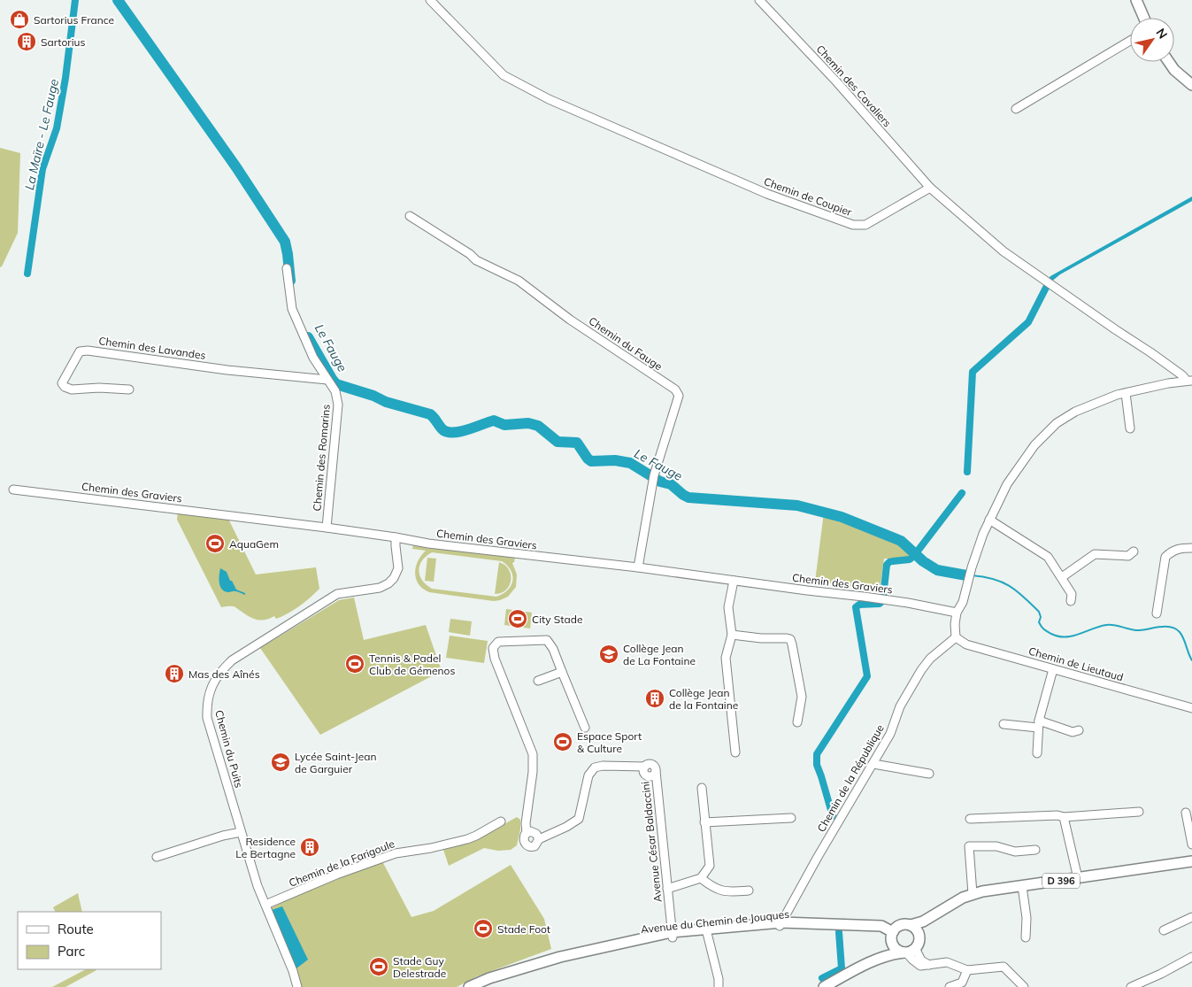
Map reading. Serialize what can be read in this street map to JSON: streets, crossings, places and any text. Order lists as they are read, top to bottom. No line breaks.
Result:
{"streets":{"main road":["D 396","Avenue du Chemin de Jouques"],"street":["Chemin des Cavaliers","Chemin de Coupier","Chemin du Fauge","Chemin des Lavandes","Chemin des Romarins","Chemin des Graviers","Chemin de Lieutaud","Chemin du Puits","Chemin de la République","Avenue César Baldaccini","Chemin de la Farigoule"]},"crossings":[["Chemin des Cavaliers","Chemin de Coupier"],["Chemin du Fauge","Chemin des Graviers"],["Chemin des Lavandes","Chemin des Romarins"],["Chemin des Romarins","Chemin des Graviers"],["Chemin des Graviers","Chemin du Puits"],["Chemin de Lieutaud","Chemin de la République"],["Chemin du Puits","Chemin de la Farigoule"],["Chemin de la République","Avenue du Chemin de Jouques"],["Avenue César Baldaccini","Avenue du Chemin de Jouques"],["D 396","Avenue du Chemin de Jouques"]],"water":["La Maïre - Le Fauge","Le Fauge"],"places":{"shop":["Sartorius France"],"building":["Sartorius","Mas des Aînés","Collège Jean de la Fontaine","Residence Le Bertagne"],"sports":["AquaGem","City Stade","Tennis & Padel Club de Gémenos","Espace Sport & Culture","Stade Foot","Stade Guy Delestrade"],"school or university":["Collège Jean de La Fontaine","Lycée Saint-Jean de Garguier"]},"legend":["Route","Parc"],"north":"top right"}
